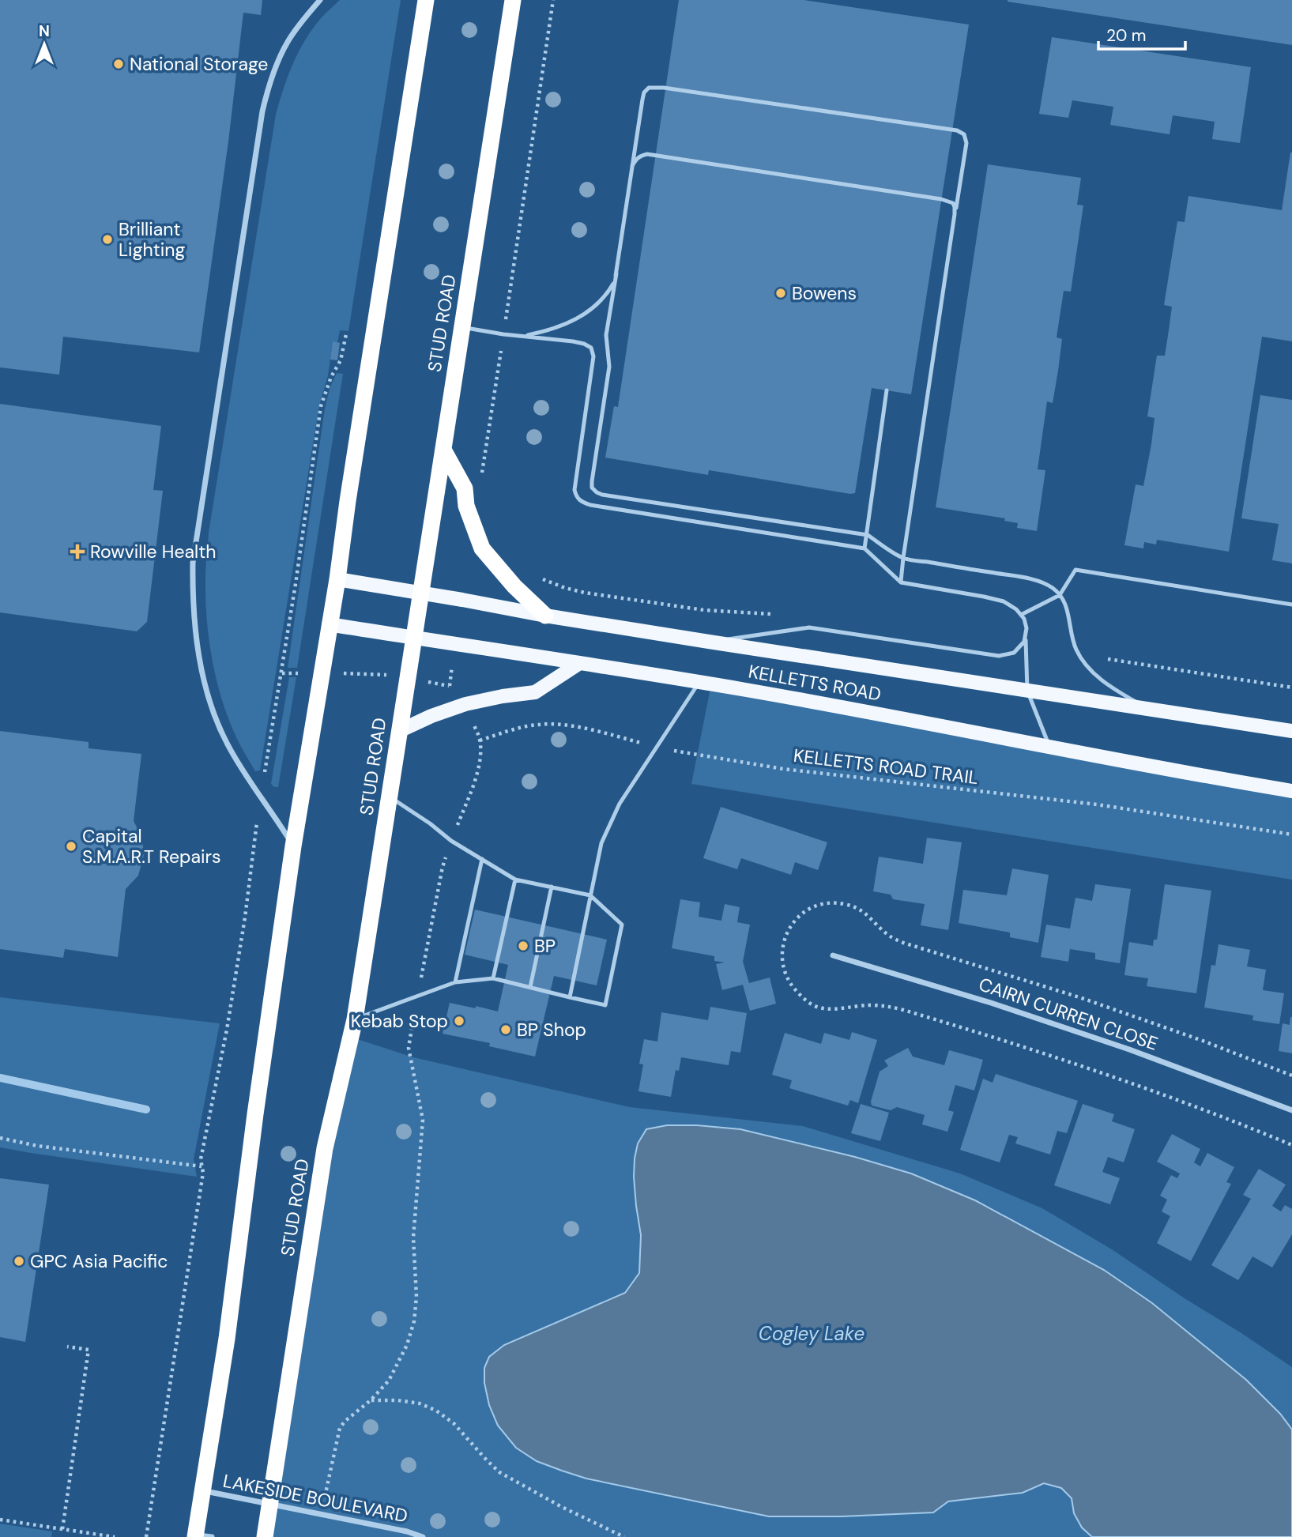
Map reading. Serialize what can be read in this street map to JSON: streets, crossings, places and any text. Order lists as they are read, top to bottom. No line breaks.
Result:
{"streets":{"highway":["STUD ROAD"],"main road":["KELLETTS ROAD"],"street":["CAIRN CURREN CLOSE","LAKESIDE BOULEVARD"],"path":["KELLETTS ROAD TRAIL"]},"crossings":[["STUD ROAD","KELLETTS ROAD"],["STUD ROAD","LAKESIDE BOULEVARD"]],"water":["Cogley Lake"],"places":{"other":["National Storage","Brilliant Lighting","Bowens","Capital S.M.A.R.T Repairs","BP","Kebab Stop","BP Shop","GPC Asia Pacific"],"health":["Rowville Health"]},"scale_bar":"20 m","north":"top"}
